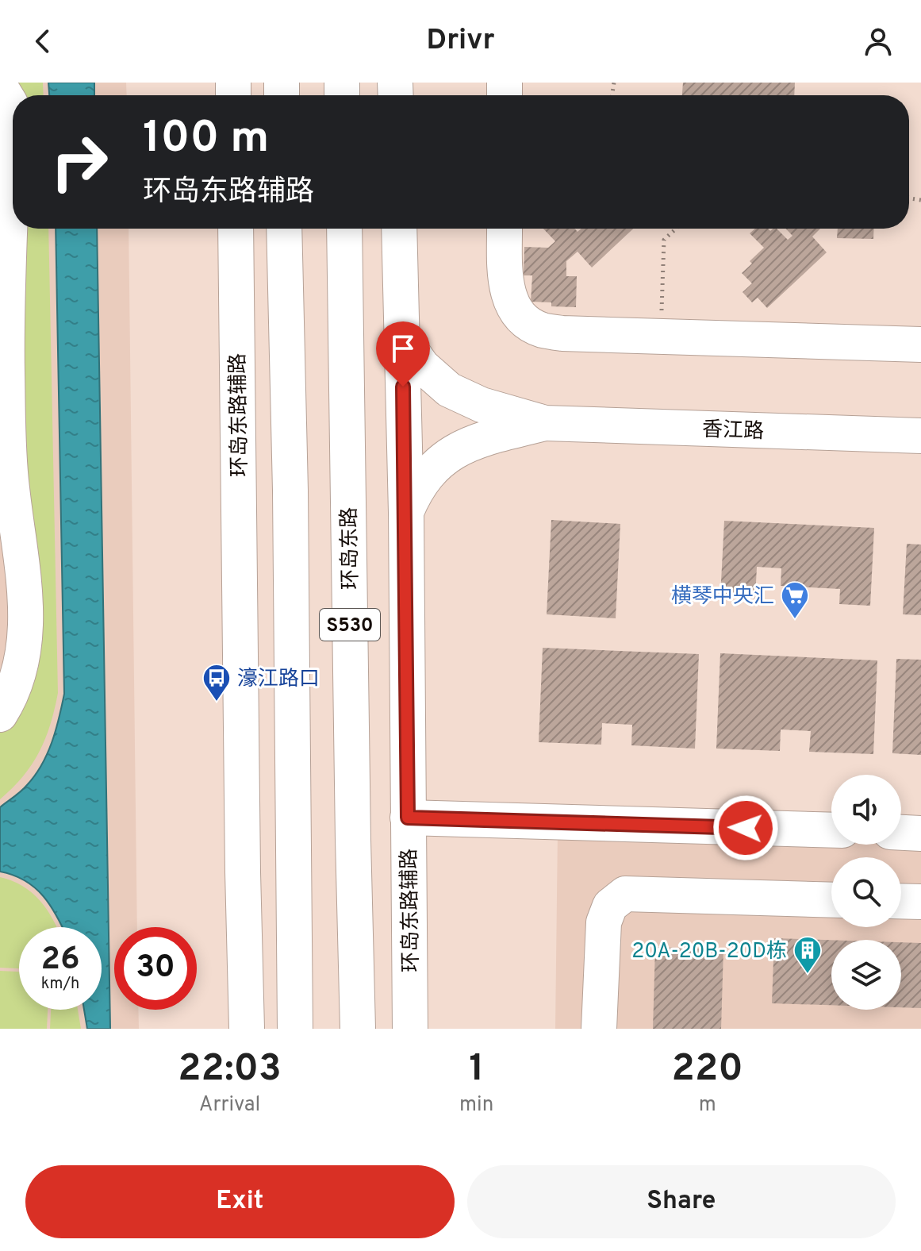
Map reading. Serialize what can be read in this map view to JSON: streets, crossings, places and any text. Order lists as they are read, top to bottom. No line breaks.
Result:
{"streets":{"main road":["环岛东路辅路","香江路","环岛东路","S530"]},"places":{"supermarket":["横琴中央汇"],"bus stop":["濠江路口"],"building":["20A-20B-20D栋"]},"page":{"header":"Drivr","turn":["100 m","环岛东路辅路"],"speed":"26 km/h","limit":"30","eta":["22:03","Arrival","1","min","220","m"],"buttons":["Exit","Share"]}}
